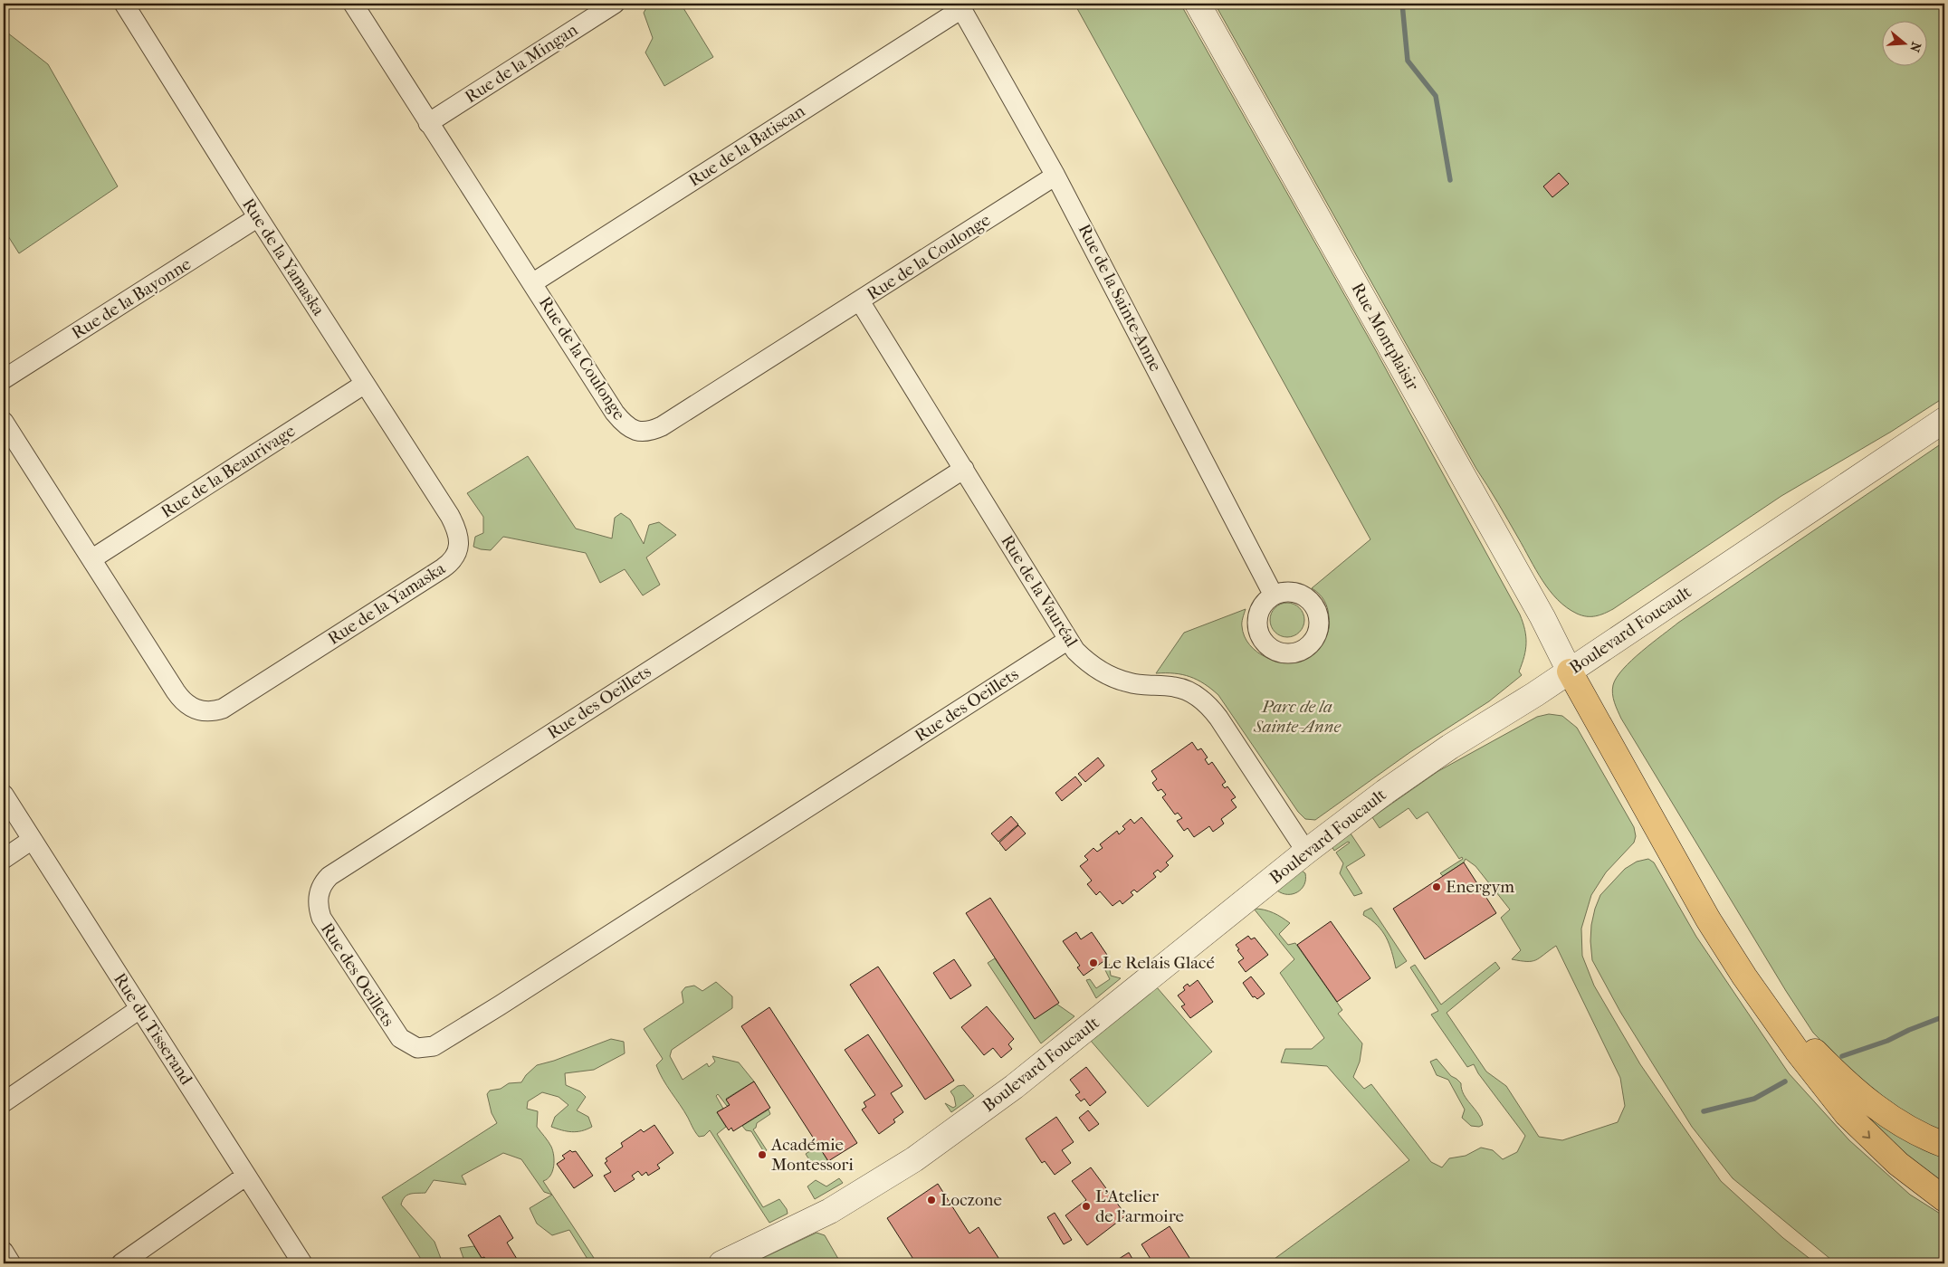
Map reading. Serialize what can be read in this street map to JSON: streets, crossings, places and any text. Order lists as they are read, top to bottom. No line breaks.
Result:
{"streets":{"street":["Rue de la Mingan","Rue de la Batiscan","Rue de la Yamaska","Rue de la Coulonge","Rue de la Sainte-Anne","Rue de la Bayonne","Rue Montplaisir","Rue de la Beaurivage","Rue de la Vauréal","Boulevard Foucault","Rue des Oeillets","Rue du Tisserand"]},"crossings":[["Rue de la Mingan","Rue de la Coulonge"],["Rue de la Batiscan","Rue de la Coulonge"],["Rue de la Batiscan","Rue de la Sainte-Anne"],["Rue de la Yamaska","Rue de la Bayonne"],["Rue de la Yamaska","Rue de la Beaurivage"],["Rue de la Coulonge","Rue de la Sainte-Anne"],["Rue de la Coulonge","Rue de la Vauréal"],["Rue Montplaisir","Boulevard Foucault"],["Rue de la Vauréal","Boulevard Foucault"],["Rue de la Vauréal","Rue des Oeillets"]],"parks":["Parc de la Sainte-Anne"],"places":["Energym","Le Relais Glacé","Académie Montessori","Loczone","L'Atelier de l'armoire"],"north":"right"}
